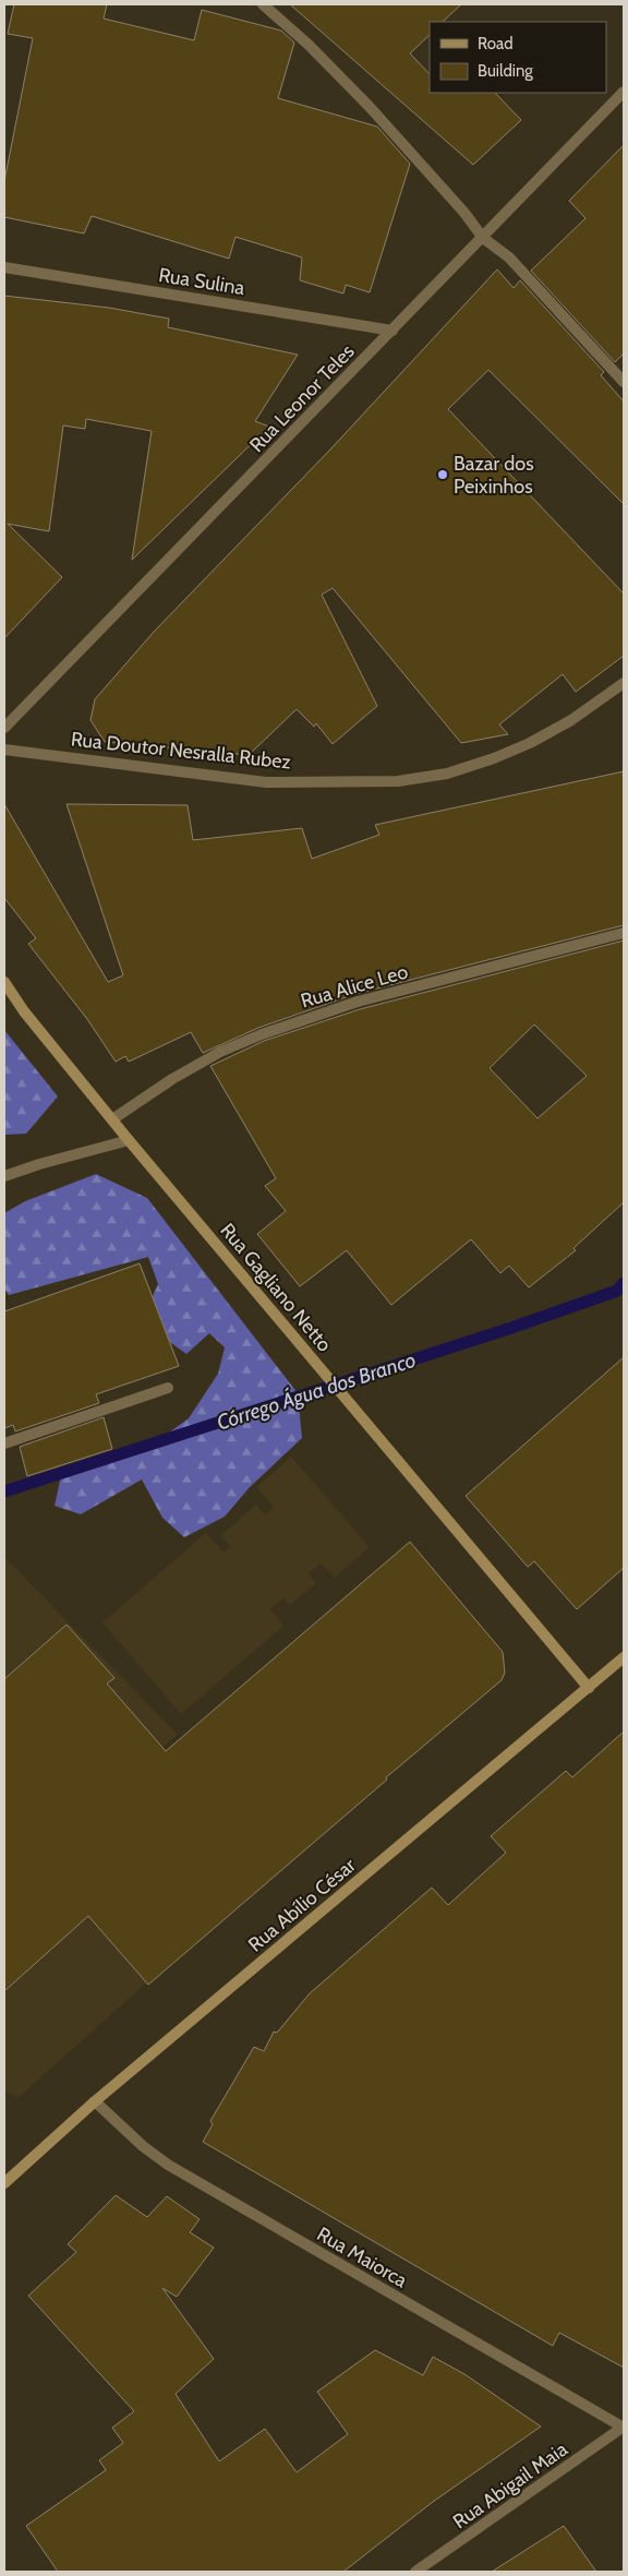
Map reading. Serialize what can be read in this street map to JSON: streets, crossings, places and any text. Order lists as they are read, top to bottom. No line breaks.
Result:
{"streets":{"street":["Rua Sulina","Rua Leonor Teles","Rua Doutor Nesralla Rubez","Rua Alice Leo","Rua Gagliano Netto","Rua Abílio César","Rua Maiorca","Rua Abigail Maia"]},"crossings":[["Rua Sulina","Rua Leonor Teles"],["Rua Alice Leo","Rua Gagliano Netto"],["Rua Gagliano Netto","Rua Abílio César"],["Rua Abílio César","Rua Maiorca"],["Rua Maiorca","Rua Abigail Maia"]],"water":["Córrego Água dos Branco"],"places":["Bazar dos Peixinhos"],"legend":["Road","Building"]}
